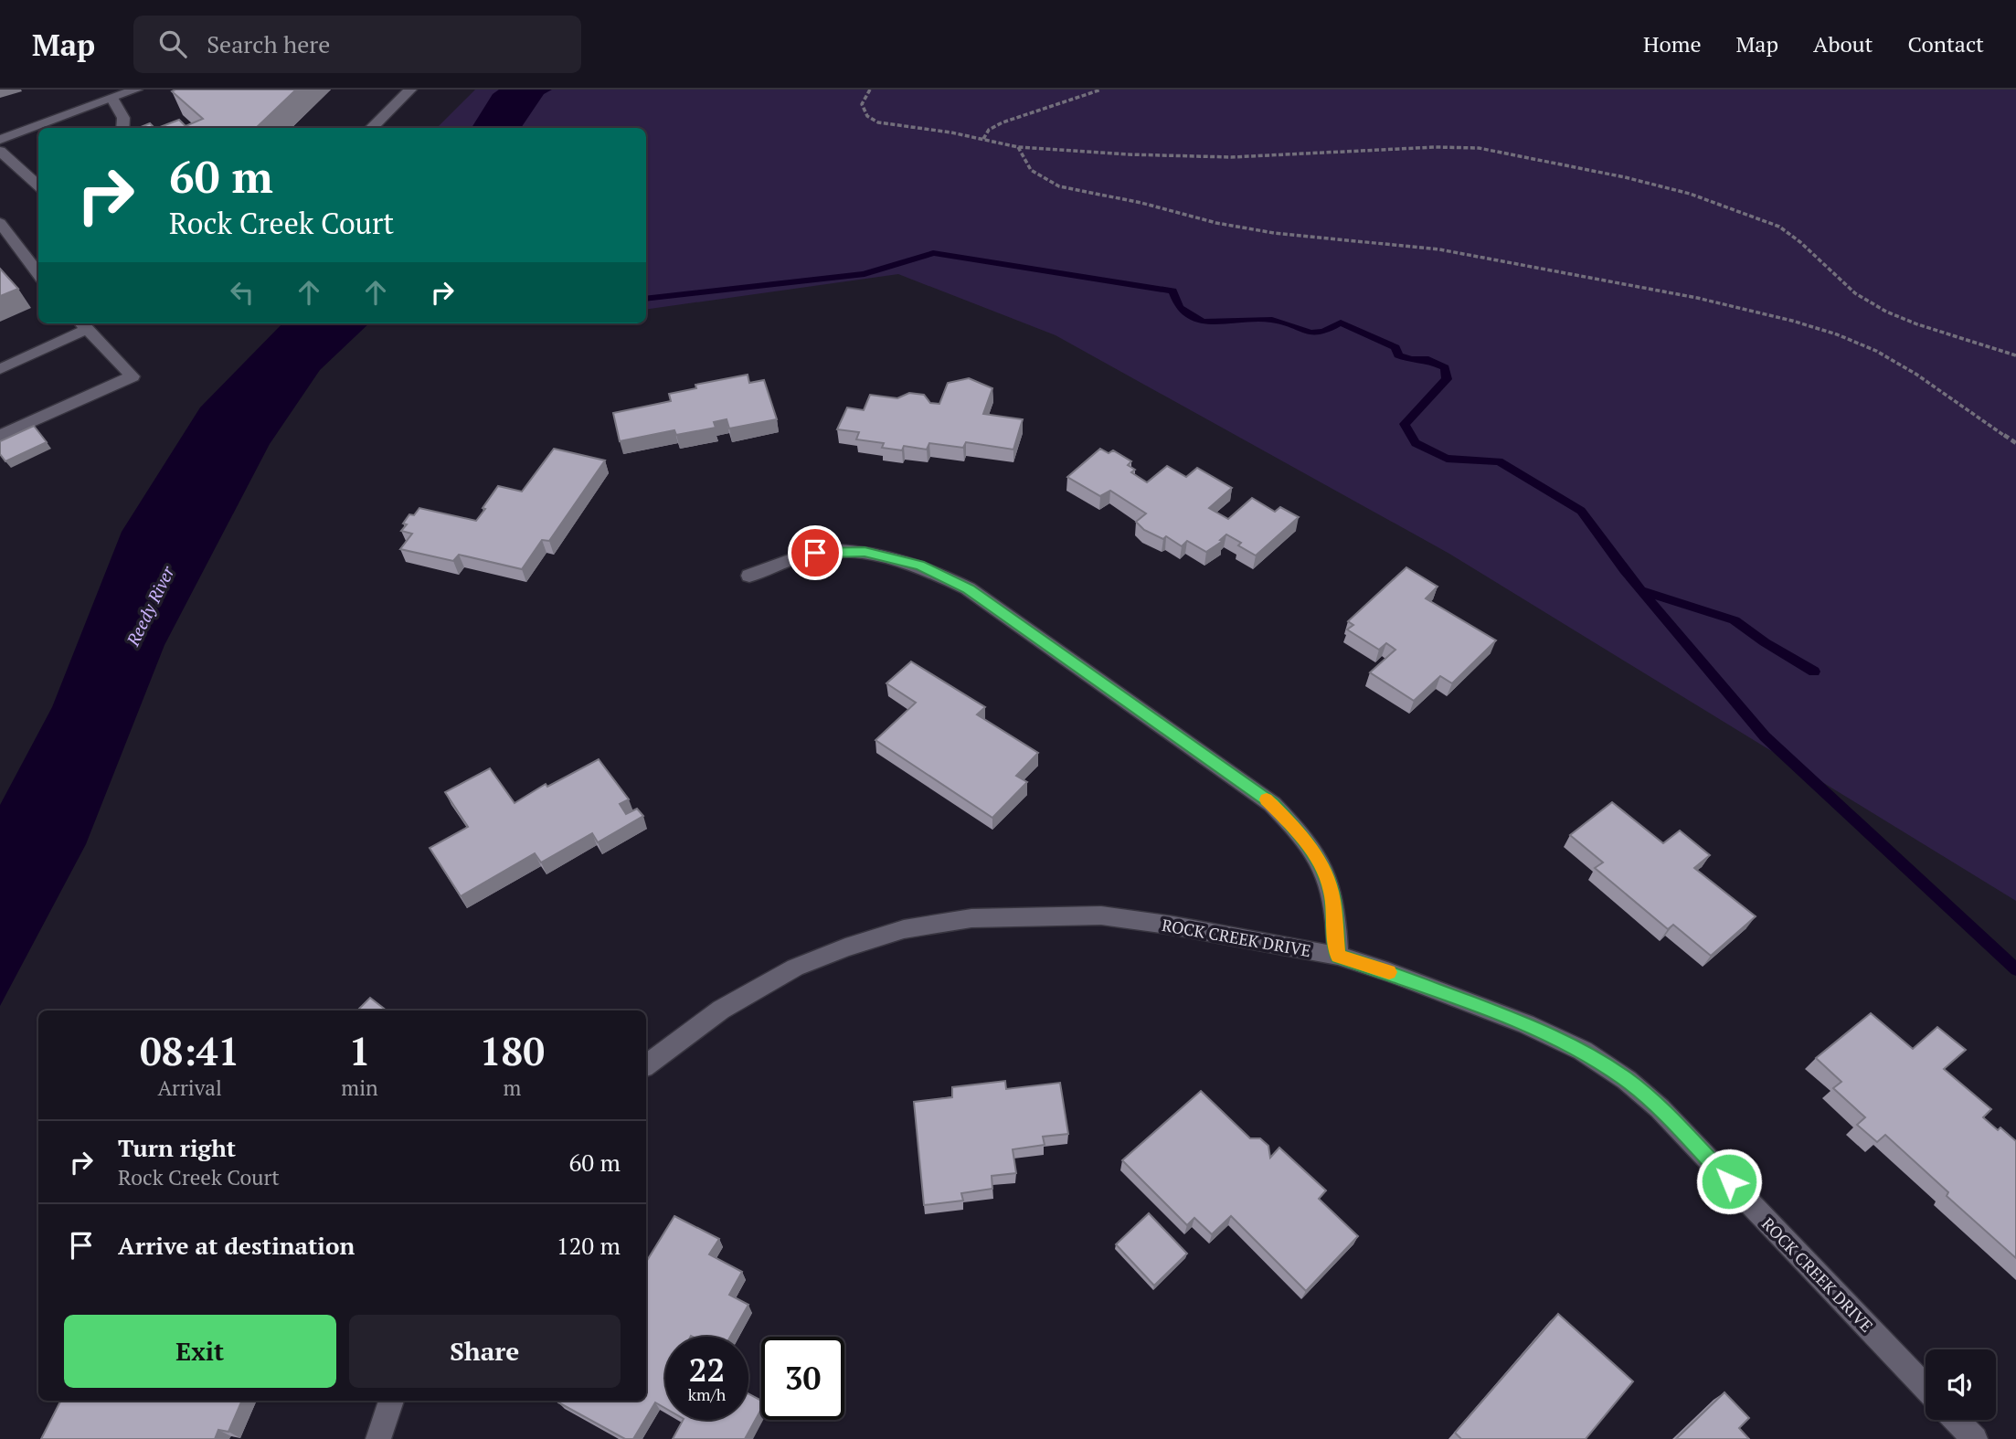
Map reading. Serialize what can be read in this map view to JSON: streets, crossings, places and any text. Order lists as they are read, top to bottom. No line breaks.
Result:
{"streets":{"street":["ROCK CREEK DRIVE"]},"water":["Reedy River"],"page":{"header":"Map","search":"Search here","nav":["Home","Map","About","Contact"],"turn":["60 m","Rock Creek Court"],"eta":["08:41","Arrival","1","min","180","m"],"list":[{"name":"Turn right","note":"Rock Creek Court","value":"60 m"},{"name":"Arrive at destination","value":"120 m"}],"buttons":["Exit","Share"],"speed":"22 km/h","limit":"30"}}
